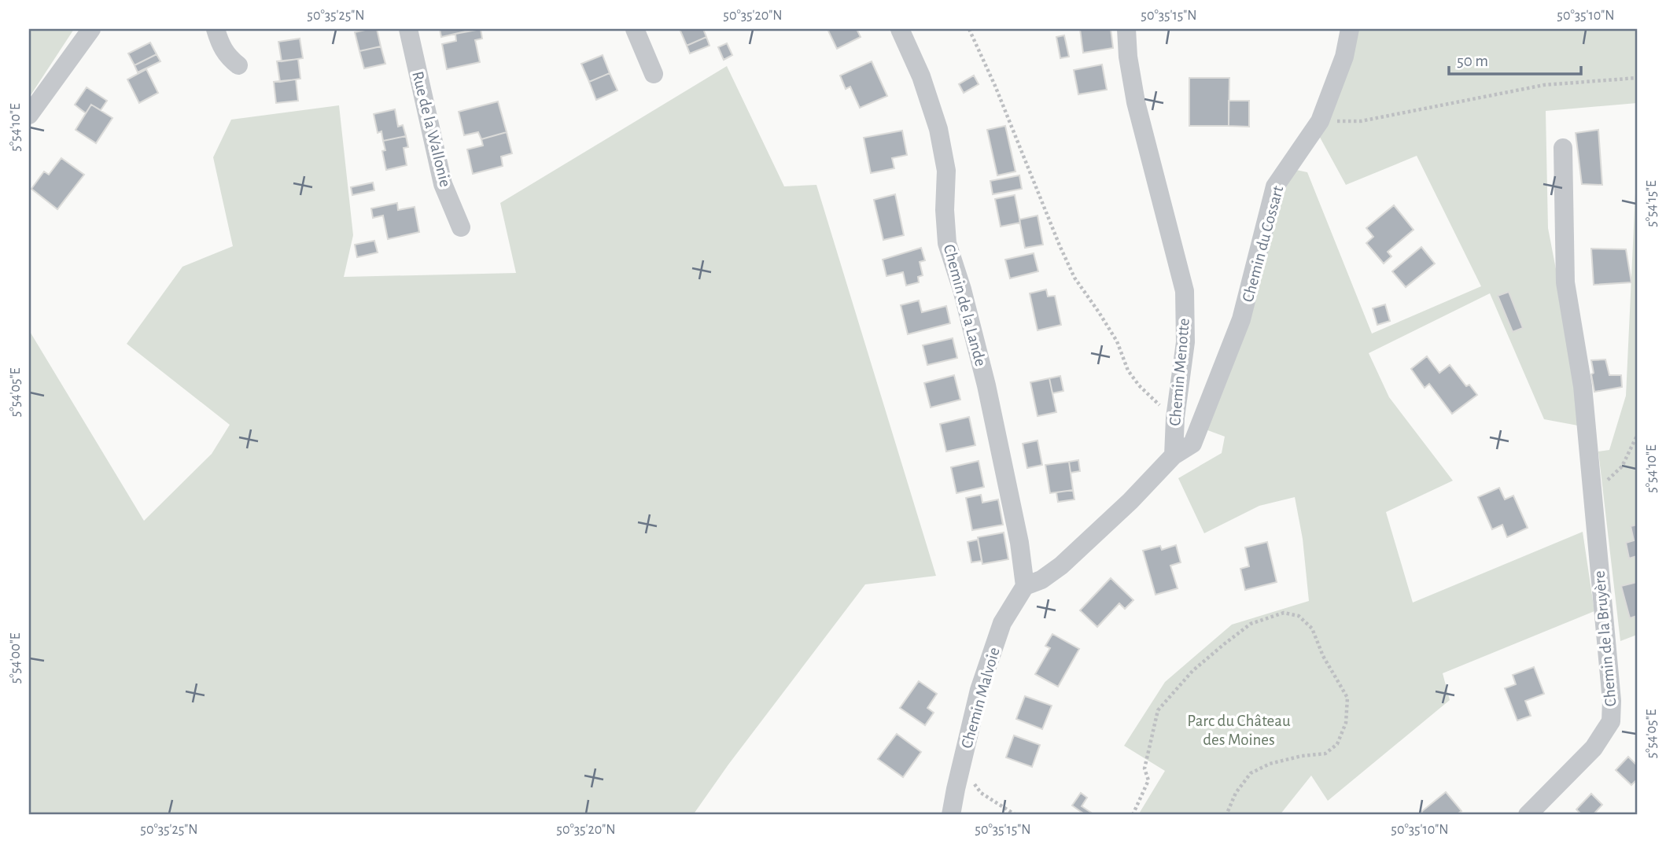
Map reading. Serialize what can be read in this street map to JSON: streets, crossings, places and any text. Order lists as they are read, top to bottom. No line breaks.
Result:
{"streets":{"street":["Rue de la Wallonie","Chemin du Cossart","Chemin de la Lande","Chemin Menotte","Chemin de la Bruyère","Chemin Malvoie"]},"crossings":[["Chemin du Cossart","Chemin Menotte"],["Chemin de la Lande","Chemin Malvoie"]],"parks":["Parc du Château des Moines"],"scale_bar":"50 m","coordinates":["50°35'25\"N","50°35'20\"N","50°35'15\"N","50°35'10\"N","5°54'10\"E","5°54'15\"E","5°54'05\"E","5°54'00\"E"]}
